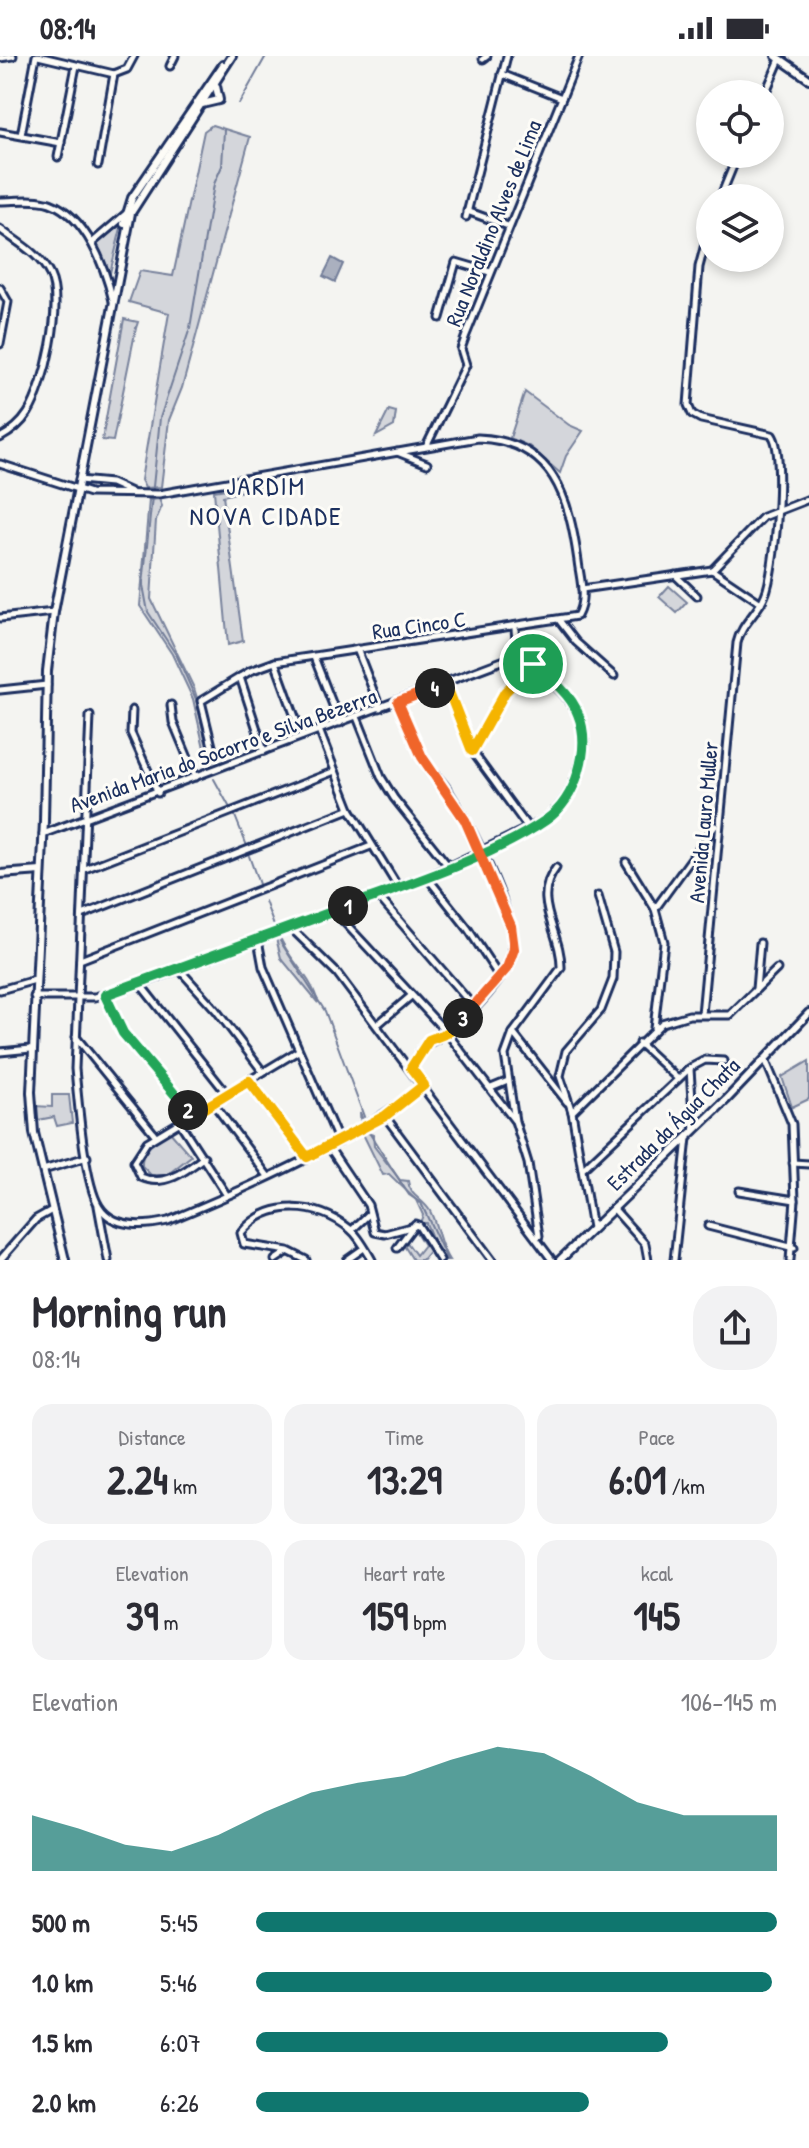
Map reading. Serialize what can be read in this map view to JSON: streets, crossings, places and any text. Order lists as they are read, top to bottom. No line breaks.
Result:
{"streets":{"main road":["Estrada da Água Chata"],"street":["Rua Noraldino Alves de Lima","Rua Cinco C","Avenida Maria do Socorro e Silva Bezerra","Avenida Lauro Muller"]},"districts":["JARDIM NOVA CIDADE"],"page":{"status":"08:14","pins":["4","1","3","2"],"heading":["Morning run","08:14"],"stats":[["Distance","2.24 km"],["Time","13:29"],["Pace","6:01 /km"],["Elevation","39 m"],["Heart rate","159 bpm"],["kcal","145"]],"chart":["Elevation","106–145 m"],"list":[{"name":"500 m","note":"5:45"},{"name":"1.0 km","note":"5:46"},{"name":"1.5 km","note":"6:07"},{"name":"2.0 km","note":"6:26"}]}}
